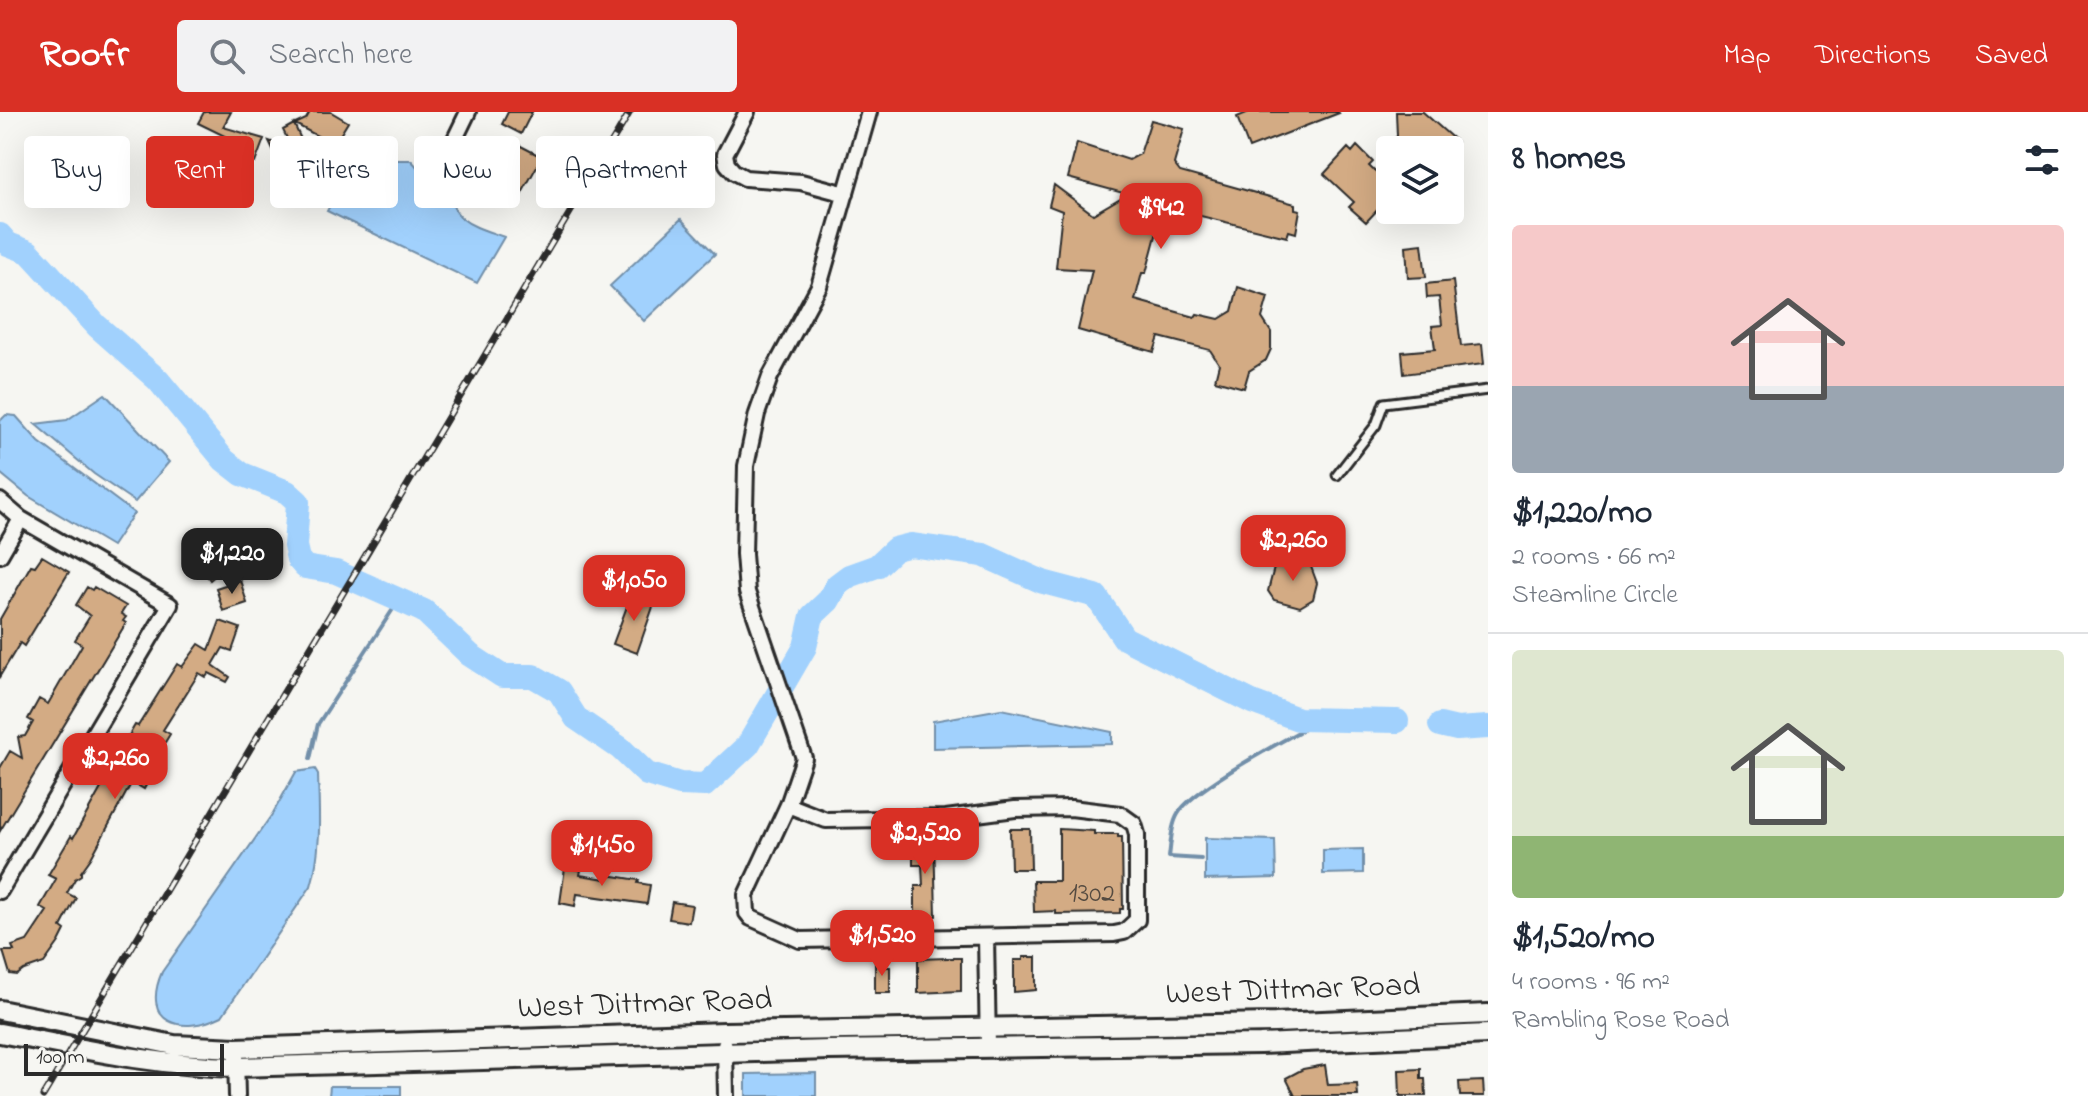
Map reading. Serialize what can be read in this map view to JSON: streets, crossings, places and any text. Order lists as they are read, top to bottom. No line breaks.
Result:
{"streets":{"street":["West Dittmar Road"]},"house_numbers":["1302"],"scale_bar":"100 m","page":{"header":"Roofr","search":"Search here","nav":["Map","Directions","Saved"],"heading":"8 homes","chip":["Buy","Rent","Filters","New","Apartment"],"price":["$942","$2,260","$1,220","$1,050","$2,260","$2,520","$1,450","$1,520"],"list":[{"name":"$1,220/mo","note":"2 rooms · 66 m² · Steamline Circle"},{"name":"$1,520/mo","note":"4 rooms · 96 m² · Rambling Rose Road"}],"scale":"100 m"}}
